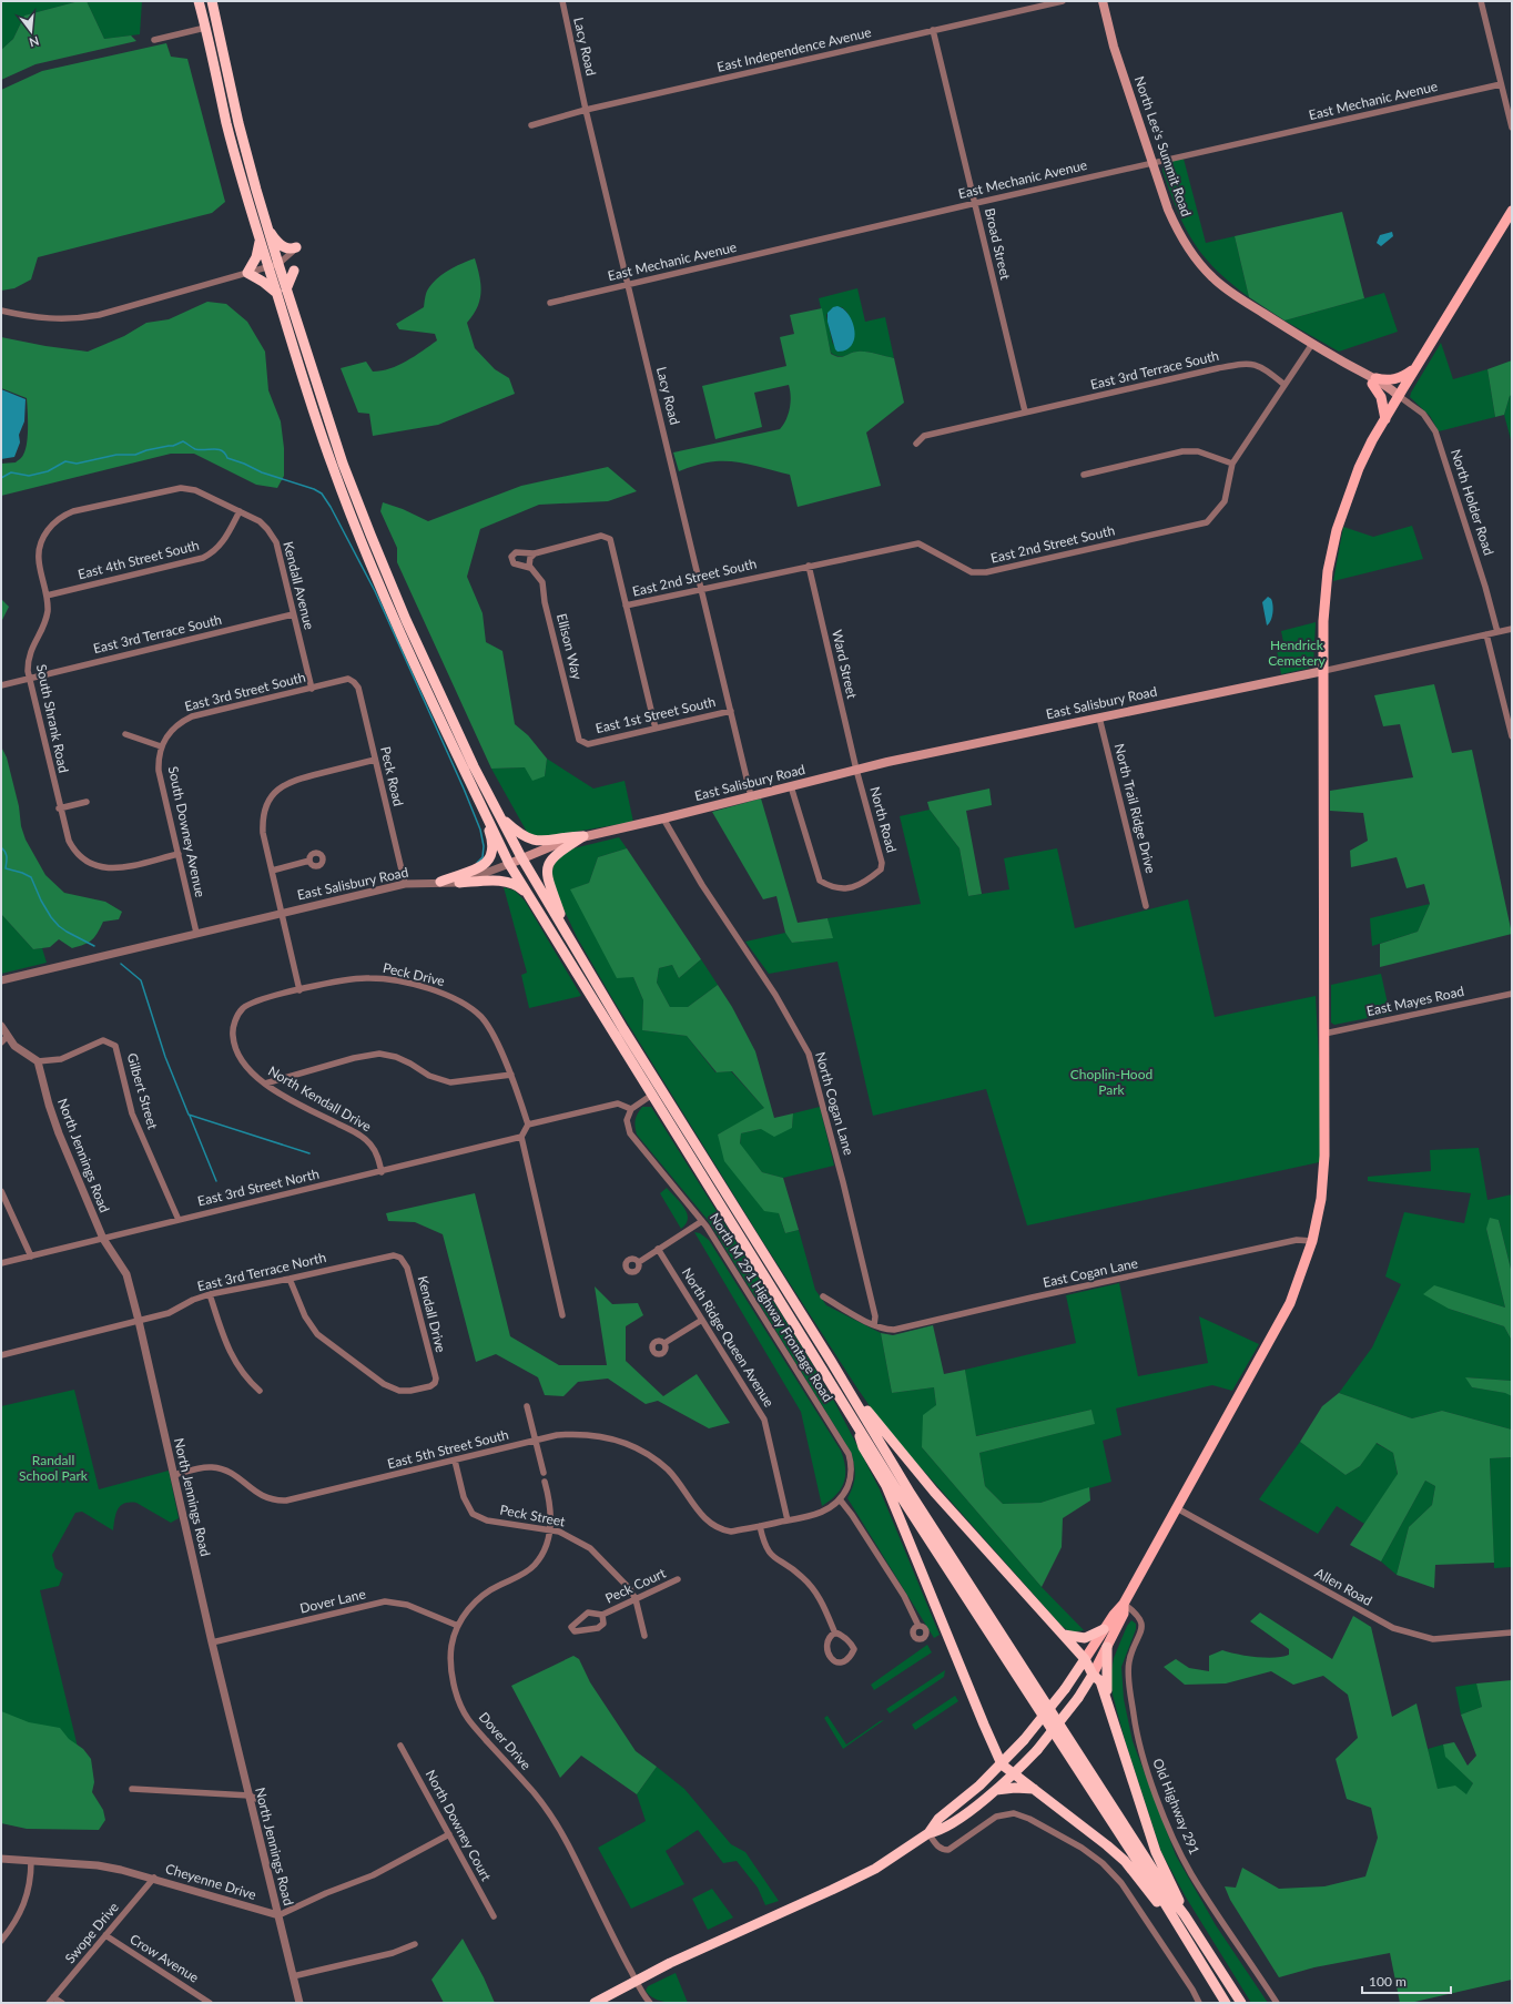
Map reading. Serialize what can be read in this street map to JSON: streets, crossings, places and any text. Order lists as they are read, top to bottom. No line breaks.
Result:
{"streets":{"main road":["North Lee's Summit Road","East Salisbury Road"],"street":["Lacy Road","East Independence Avenue","East Mechanic Avenue","Broad Street","East 3rd Terrace South","North Holder Road","East 2nd Street South","East 4th Street South","Kendall Avenue","Ellison Way","Ward Street","East 3rd Street South","East 1st Street South","South Shrank Road","Peck Road","North Trail Ridge Drive","North Road","South Downey Avenue","Peck Drive","East Mayes Road","Gilbert Street","North Kendall Drive","North Cogan Lane","North Jennings Road","East 3rd Street North","East 3rd Terrace North","East Cogan Lane","North M 291 Highway Frontage Road","Kendall Drive","North Ridge Queen Avenue","East 5th Street South","Peck Street","Peck Court","Allen Road","Dover Lane","Dover Drive","Old Highway 291","North Downey Court","Cheyenne Drive","Swope Drive","Crow Avenue"]},"crossings":[["Lacy Road","East Independence Avenue"],["Lacy Road","East Mechanic Avenue"],["Lacy Road","East 2nd Street South"],["Lacy Road","East Salisbury Road"],["Lacy Road","East 1st Street South"],["East Independence Avenue","Broad Street"],["East Mechanic Avenue","North Lee's Summit Road"],["East Mechanic Avenue","Broad Street"],["North Lee's Summit Road","North Holder Road"],["North Lee's Summit Road","East 2nd Street South"],["Broad Street","East 3rd Terrace South"],["East 3rd Terrace South","East 2nd Street South"],["East 3rd Terrace South","Kendall Avenue"],["East 3rd Terrace South","South Shrank Road"],["North Holder Road","East Salisbury Road"],["East 2nd Street South","Ward Street"],["East 4th Street South","Kendall Avenue"],["East 4th Street South","South Shrank Road"],["Kendall Avenue","East 3rd Street South"],["Kendall Avenue","South Shrank Road"],["Ellison Way","East 1st Street South"],["Ward Street","East Salisbury Road"],["Ward Street","North Road"],["East 3rd Street South","Peck Road"],["East 3rd Street South","South Downey Avenue"],["East Salisbury Road","Peck Road"],["East Salisbury Road","North Trail Ridge Drive"],["East Salisbury Road","North Road"],["East Salisbury Road","South Downey Avenue"],["East Salisbury Road","North Cogan Lane"],["South Shrank Road","South Downey Avenue"],["Peck Drive","North Kendall Drive"],["Gilbert Street","North Jennings Road"],["Gilbert Street","East 3rd Street North"],["North Kendall Drive","East 3rd Street North"],["North Cogan Lane","East Cogan Lane"],["North Jennings Road","East 3rd Street North"],["North Jennings Road","East 3rd Terrace North"],["North Jennings Road","East 5th Street South"],["North Jennings Road","Dover Lane"],["North Jennings Road","Cheyenne Drive"],["East 3rd Terrace North","Kendall Drive"],["East 5th Street South","Peck Street"],["Peck Street","Peck Court"],["Peck Street","Dover Drive"],["Dover Lane","Dover Drive"],["Cheyenne Drive","Swope Drive"],["Swope Drive","Crow Avenue"]],"parks":["Hendrick Cemetery","Choplin-Hood Park","Randall School Park"],"scale_bar":"100 m","north":"bottom"}
